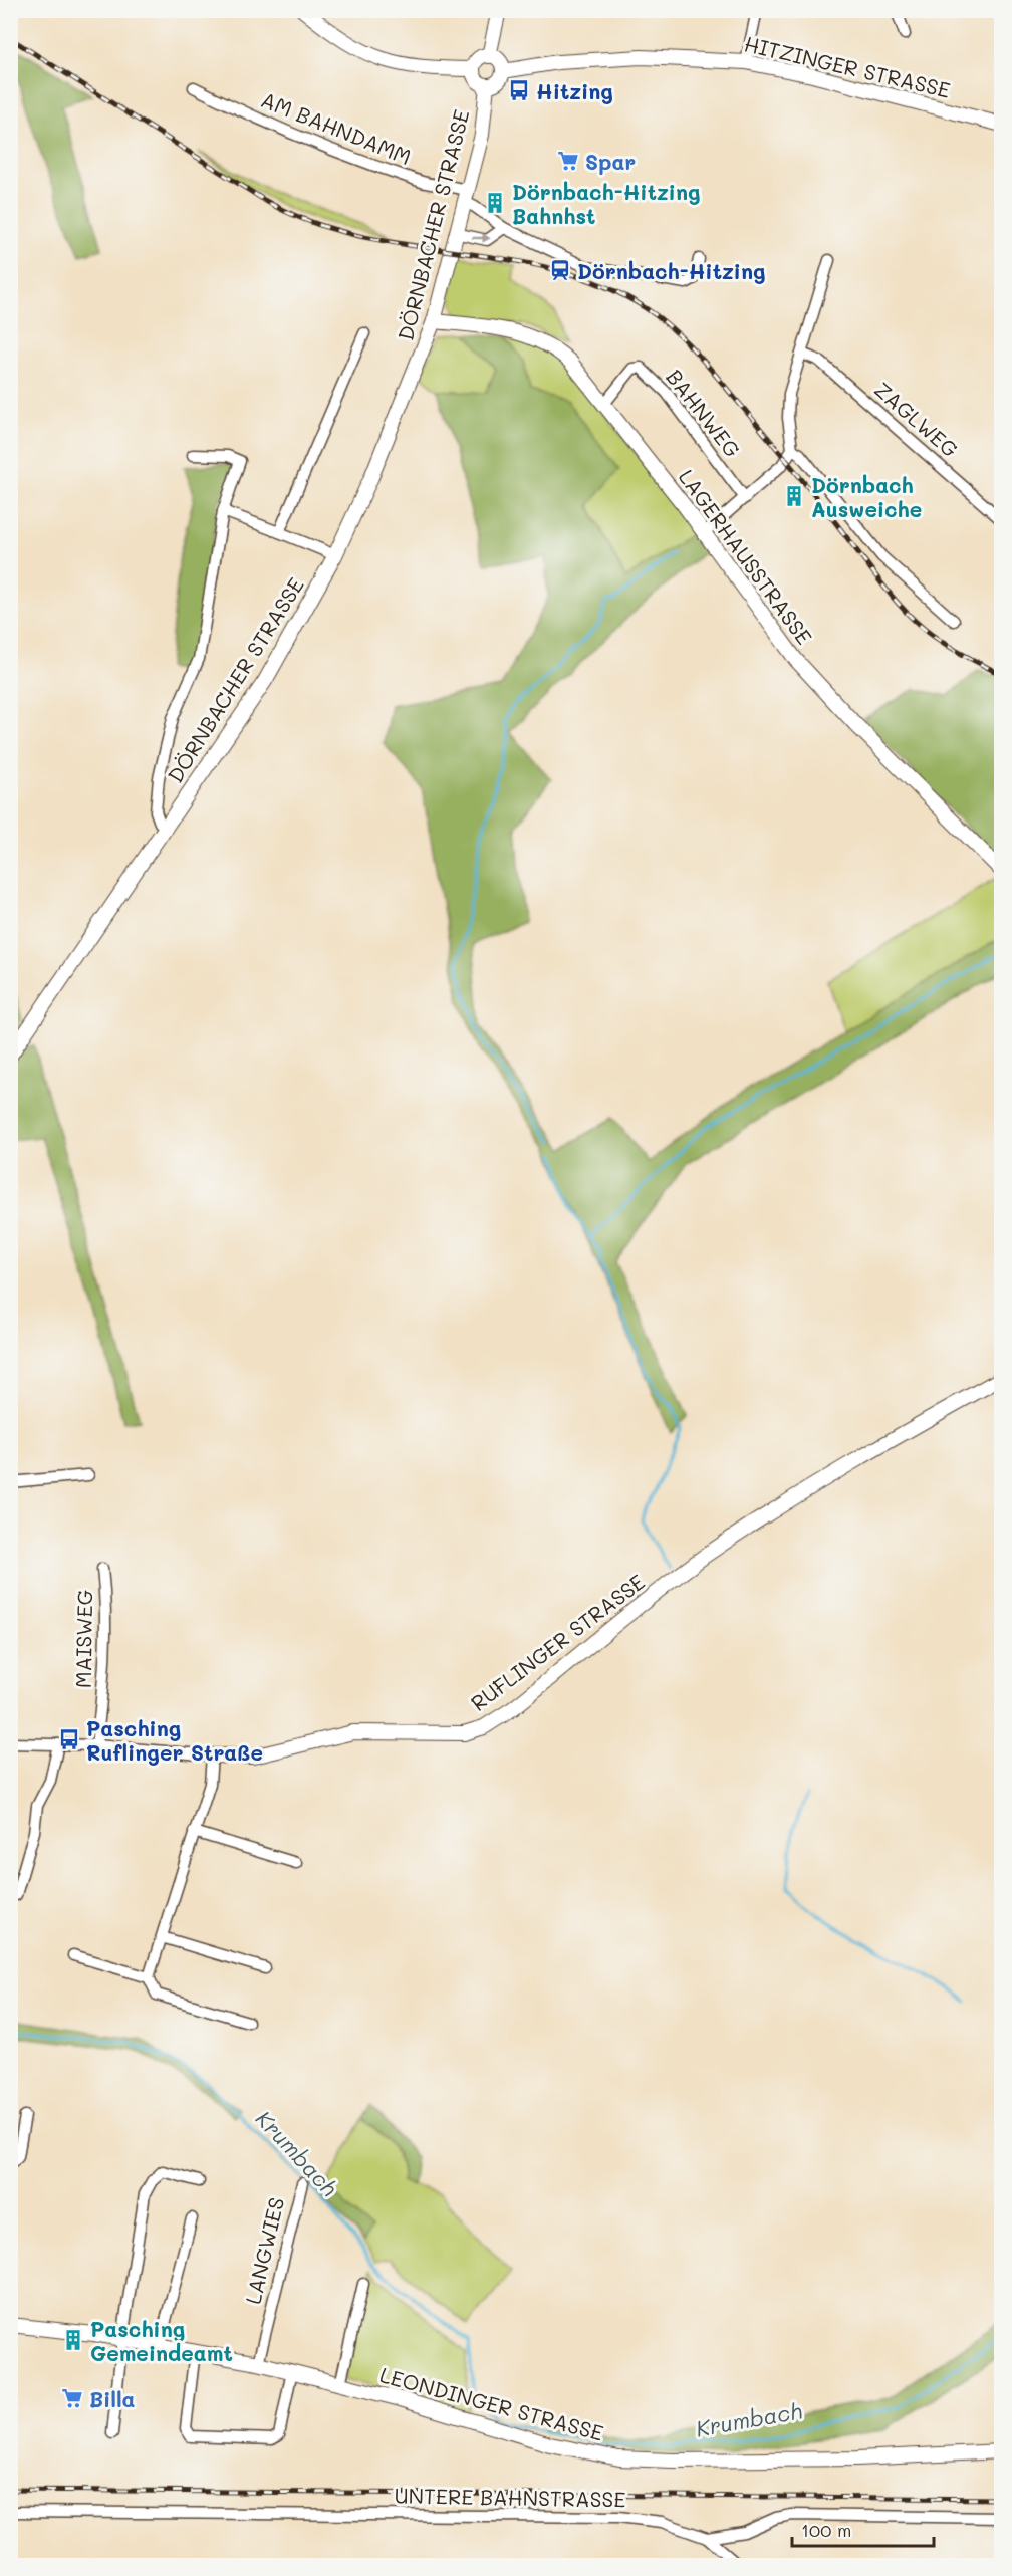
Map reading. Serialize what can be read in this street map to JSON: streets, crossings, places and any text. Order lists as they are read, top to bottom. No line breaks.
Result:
{"streets":{"street":["HITZINGER STRASSE","AM BAHNDAMM","DÖRNBACHER STRASSE","BAHNWEG","ZAGLWEG","LAGERHAUSSTRASSE","MAISWEG","RUFLINGER STRASSE","LANGWIES","LEONDINGER STRASSE","UNTERE BAHNSTRASSE"]},"crossings":[["HITZINGER STRASSE","DÖRNBACHER STRASSE"],["AM BAHNDAMM","DÖRNBACHER STRASSE"],["DÖRNBACHER STRASSE","LAGERHAUSSTRASSE"],["BAHNWEG","LAGERHAUSSTRASSE"],["MAISWEG","RUFLINGER STRASSE"],["LANGWIES","LEONDINGER STRASSE"]],"water":["Krumbach"],"places":{"bus stop":["Hitzing","Pasching Ruflinger Straße"],"supermarket":["Spar","Billa"],"building":["Dörnbach-Hitzing Bahnhst","Dörnbach Ausweiche","Pasching Gemeindeamt"],"station":["Dörnbach-Hitzing"]},"scale_bar":"100 m"}
